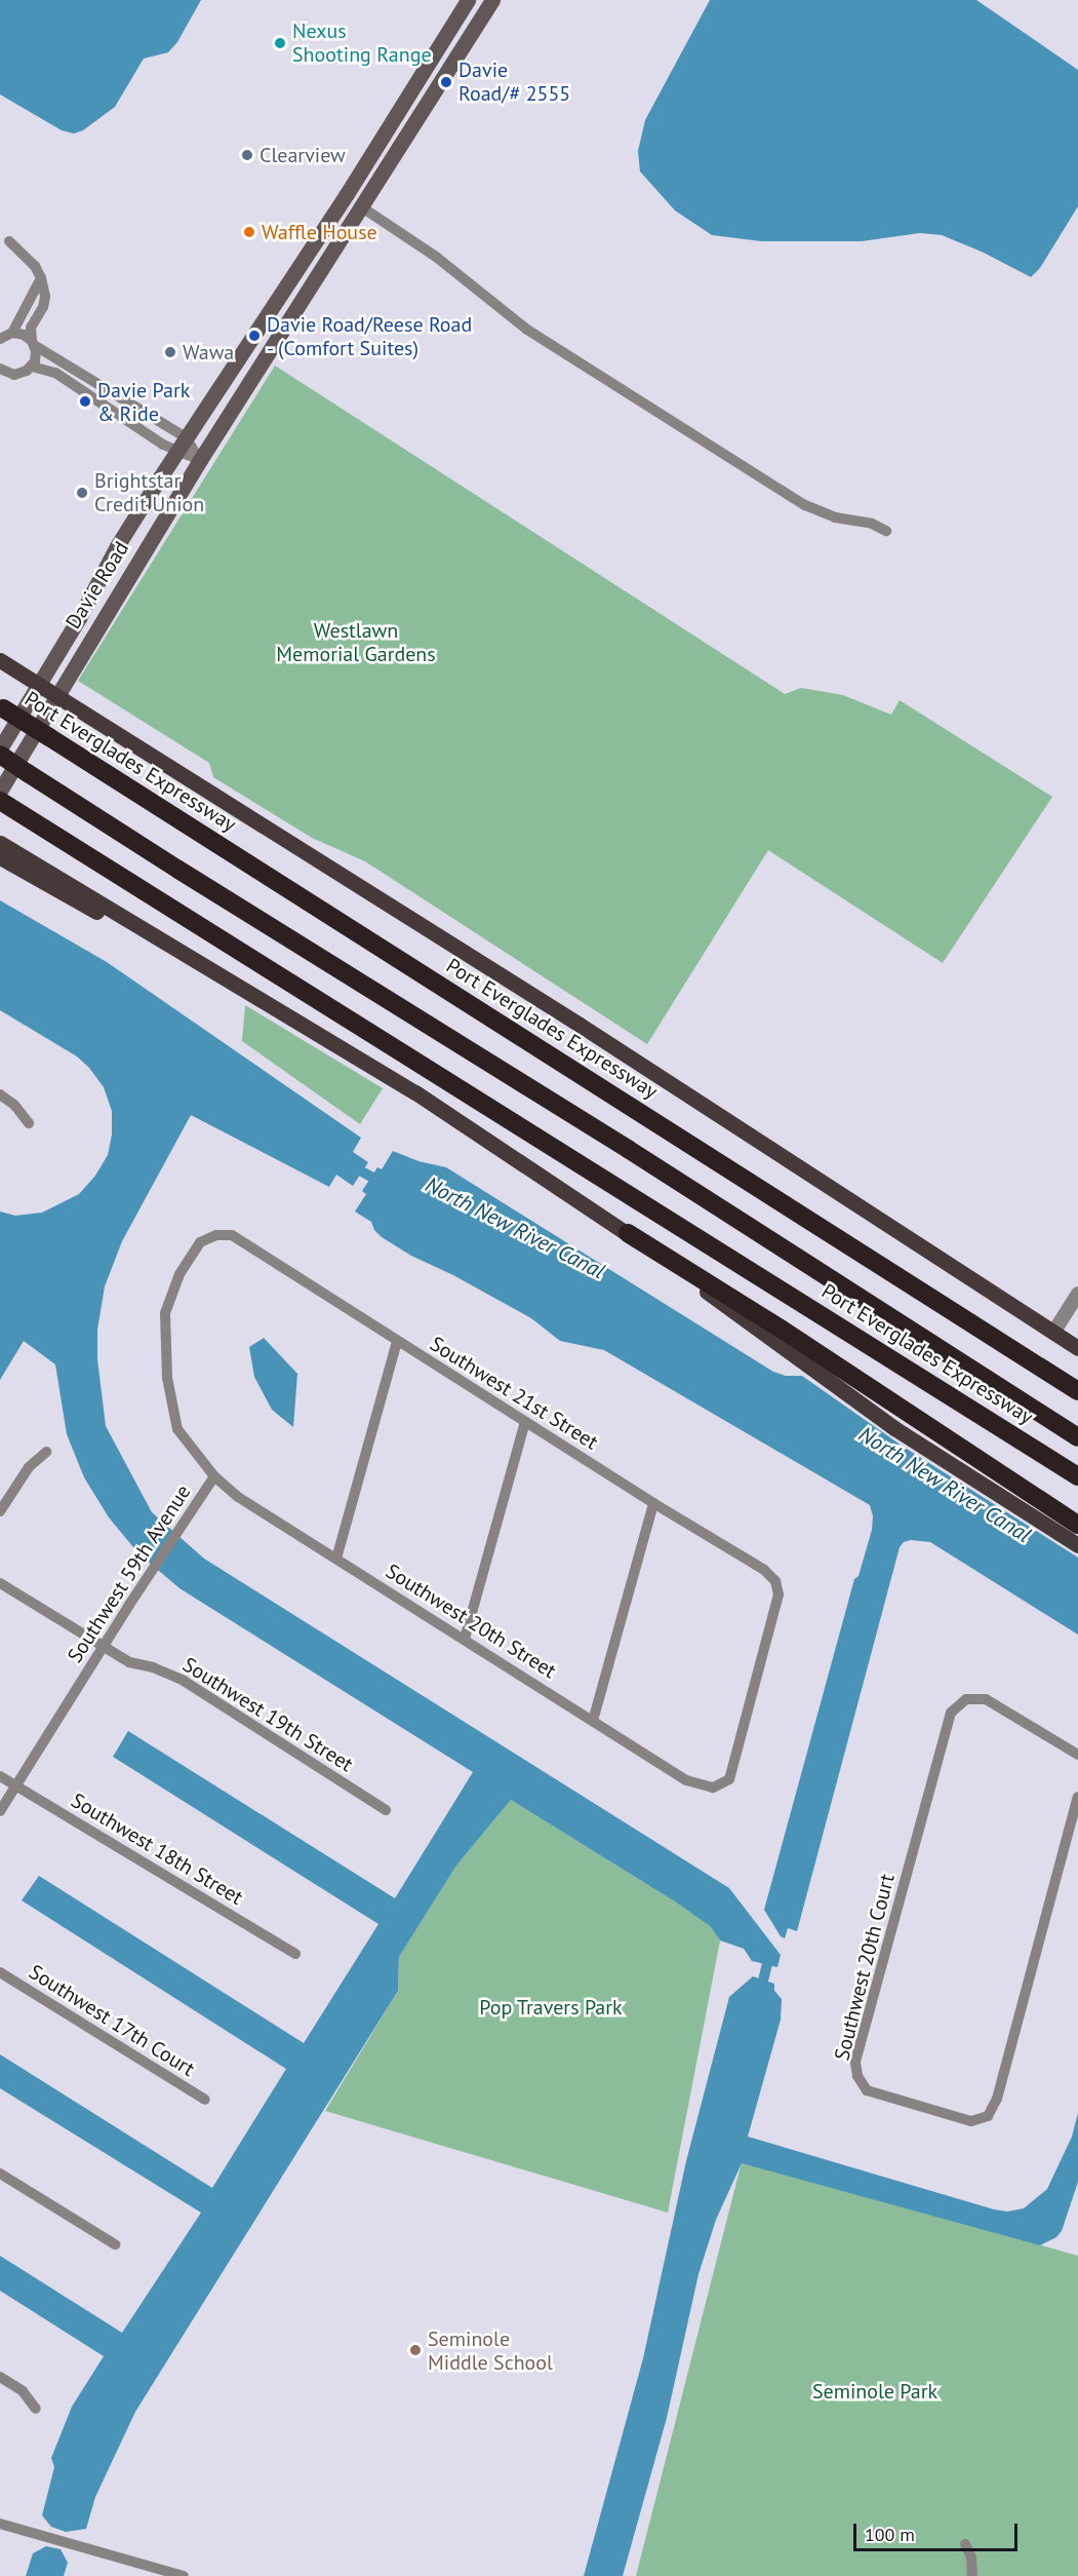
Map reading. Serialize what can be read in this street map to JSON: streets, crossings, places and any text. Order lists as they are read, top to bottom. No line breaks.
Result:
{"streets":{"highway":["Port Everglades Expressway"],"main road":["Davie Road"],"street":["Southwest 21st Street","Southwest 59th Avenue","Southwest 20th Street","Southwest 19th Street","Southwest 18th Street","Southwest 20th Court","Southwest 17th Court"]},"crossings":[["Davie Road","Port Everglades Expressway"],["Southwest 21st Street","Southwest 59th Avenue"],["Southwest 21st Street","Southwest 20th Street"],["Southwest 59th Avenue","Southwest 20th Street"],["Southwest 59th Avenue","Southwest 19th Street"],["Southwest 59th Avenue","Southwest 18th Street"]],"water":["North New River Canal"],"parks":["Westlawn Memorial Gardens","Pop Travers Park","Seminole Park"],"places":["Nexus Shooting Range","Davie Road/# 2555","Clearview","Waffle House","Davie Road/Reese Road - (Comfort Suites)","Wawa","Davie Park & Ride","Brightstar Credit Union","Seminole Middle School"],"scale_bar":"100 m"}
